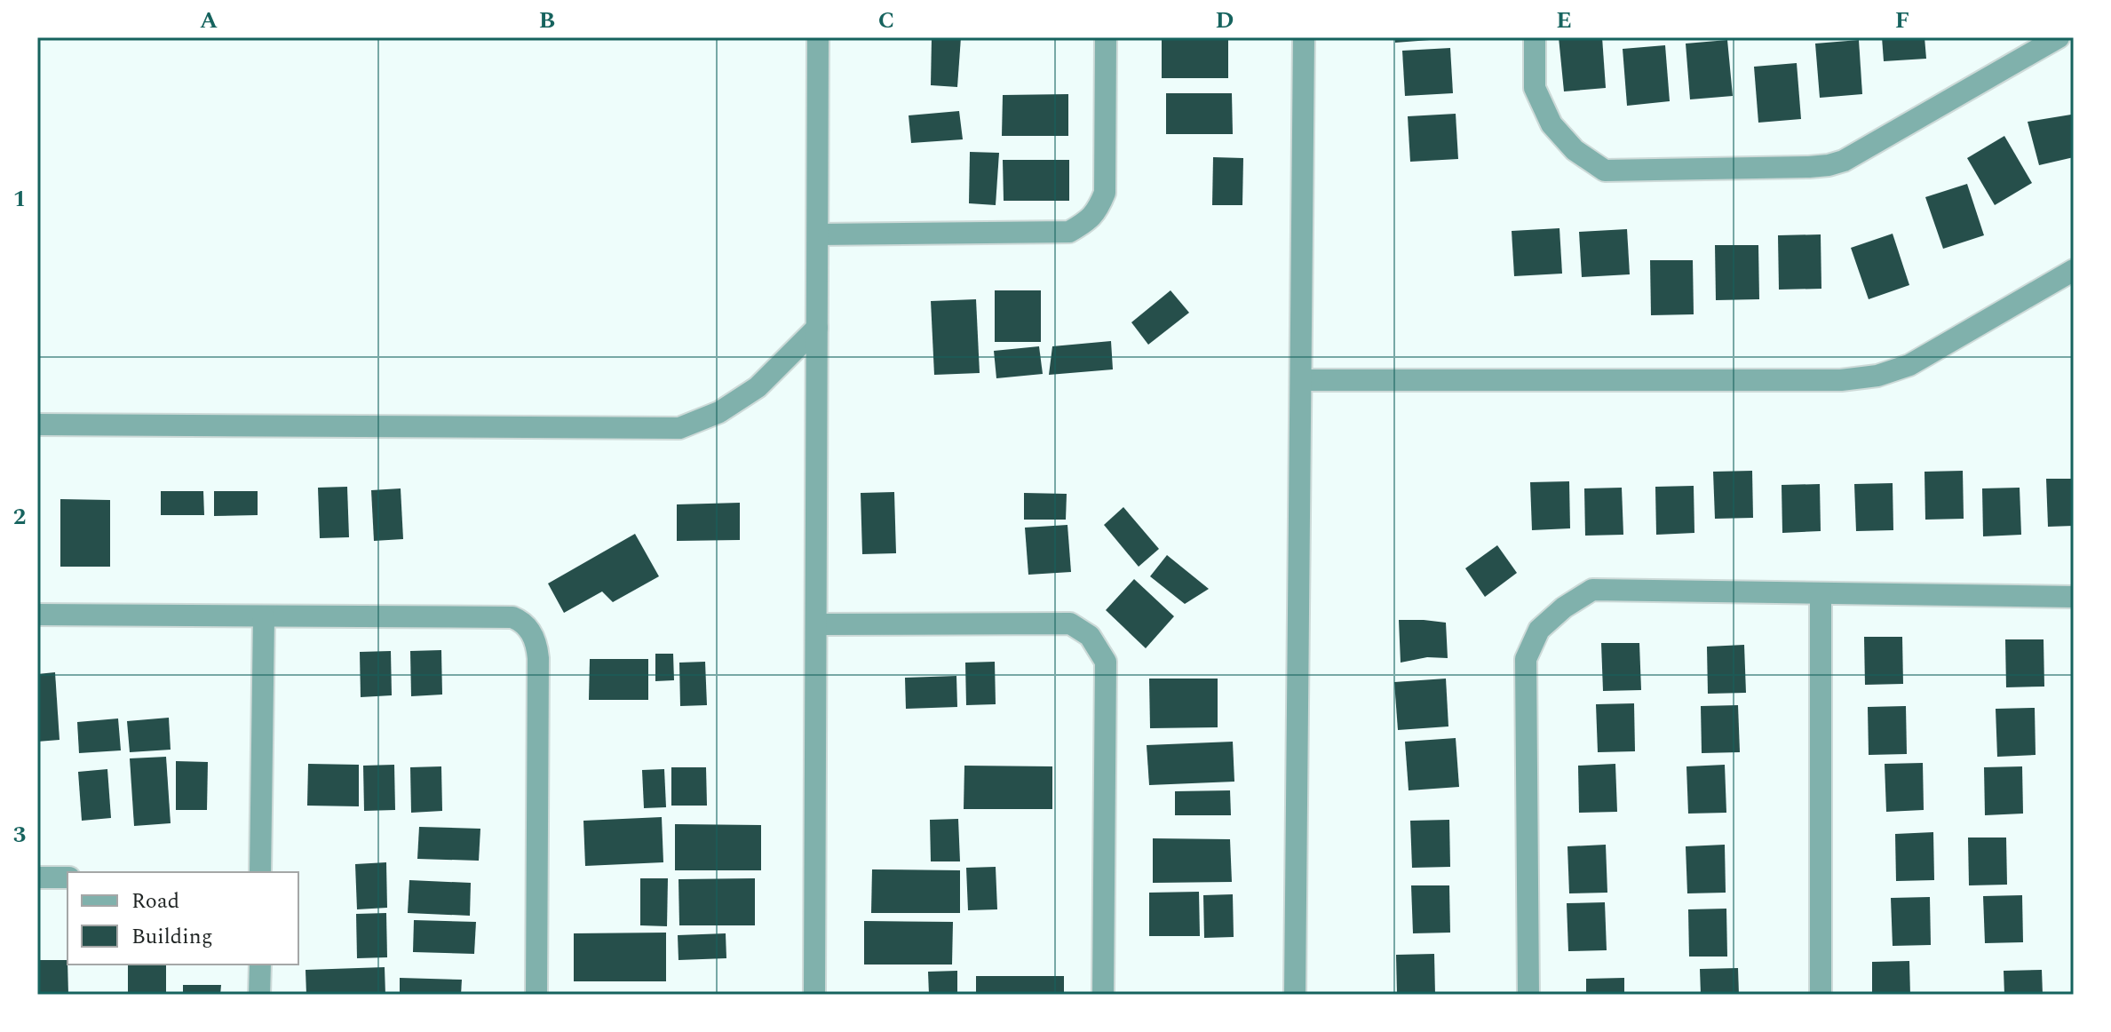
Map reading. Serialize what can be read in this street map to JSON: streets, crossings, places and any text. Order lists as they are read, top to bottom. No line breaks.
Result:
{"legend":["Road","Building"],"grid":{"columns":["A","B","C","D","E","F"],"rows":["1","2","3"]}}
